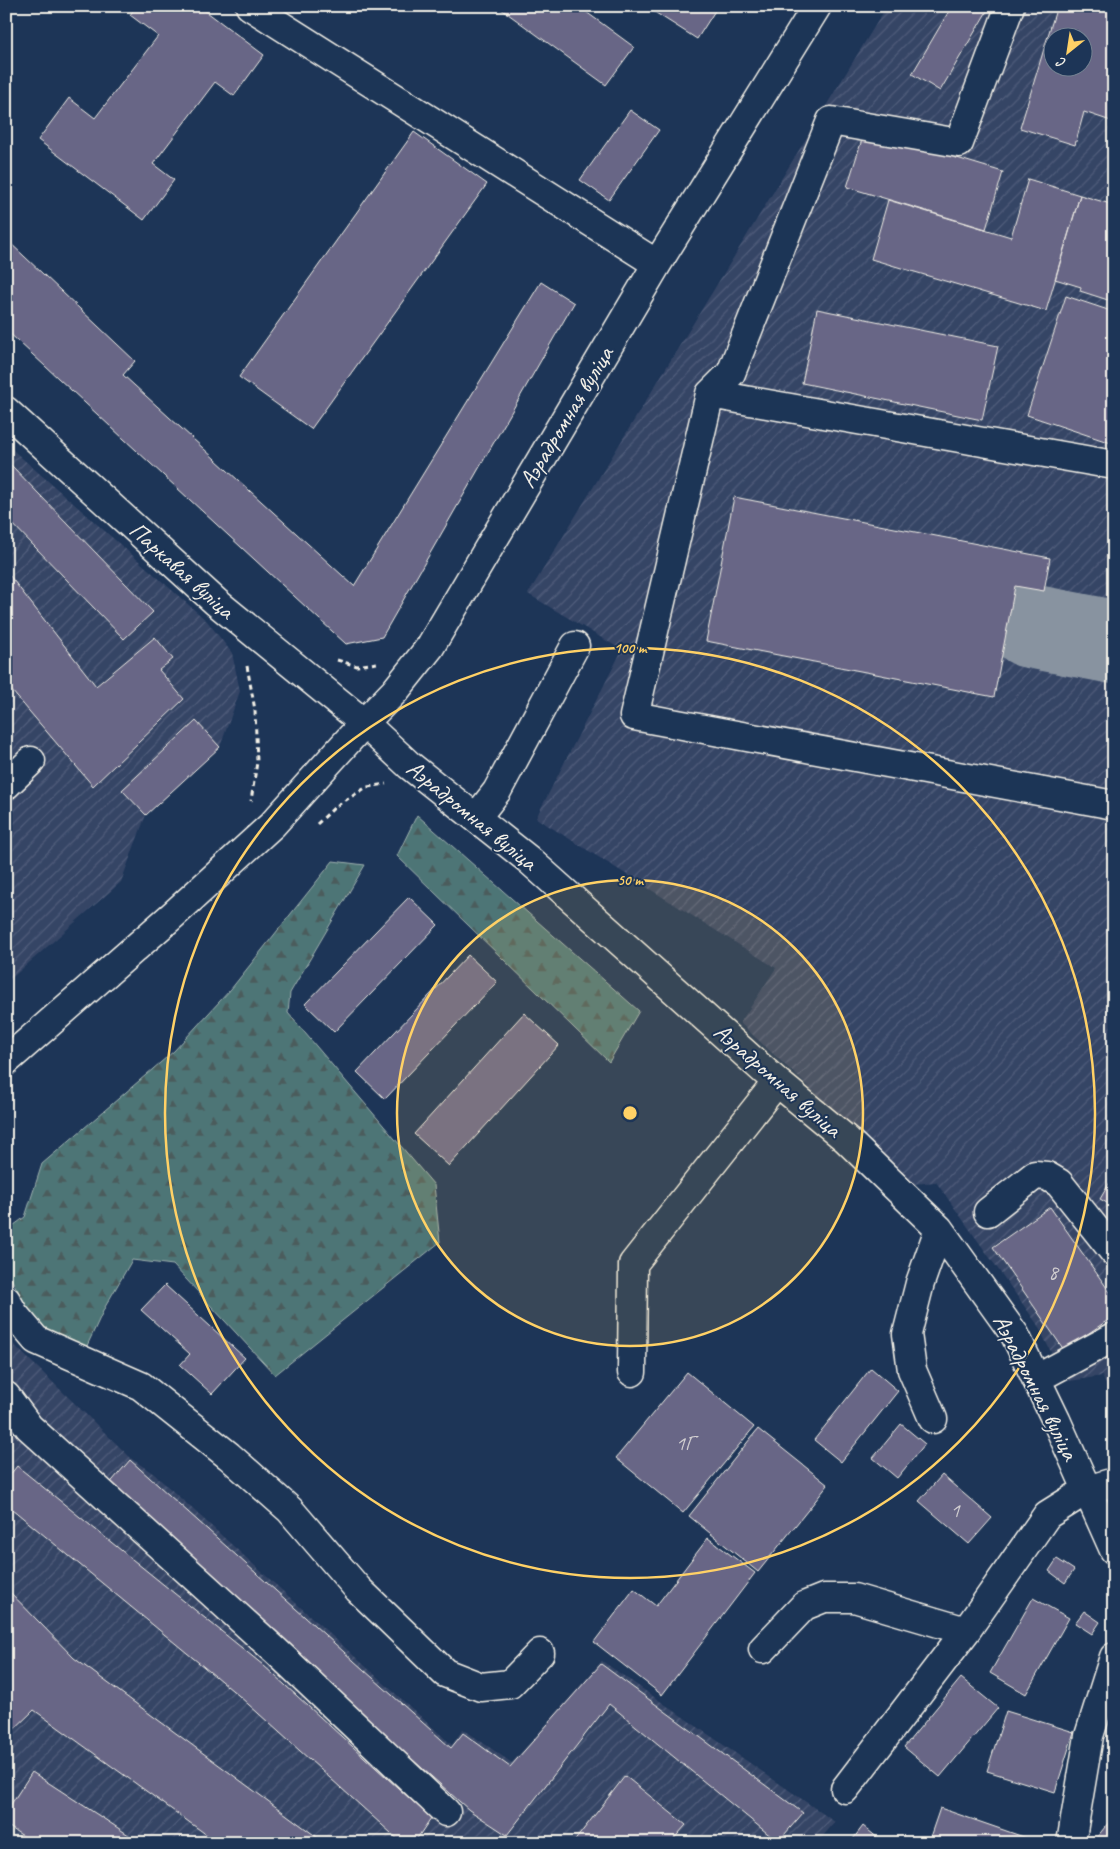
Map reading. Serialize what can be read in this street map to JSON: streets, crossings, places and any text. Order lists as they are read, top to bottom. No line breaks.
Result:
{"streets":{"street":["Аэрадромная вуліца","Паркавая вуліца"]},"crossings":[["Аэрадромная вуліца","Паркавая вуліца"]],"house_numbers":["8","1Г","1"],"north":"bottom left","rings":["100 m","50 m"]}
